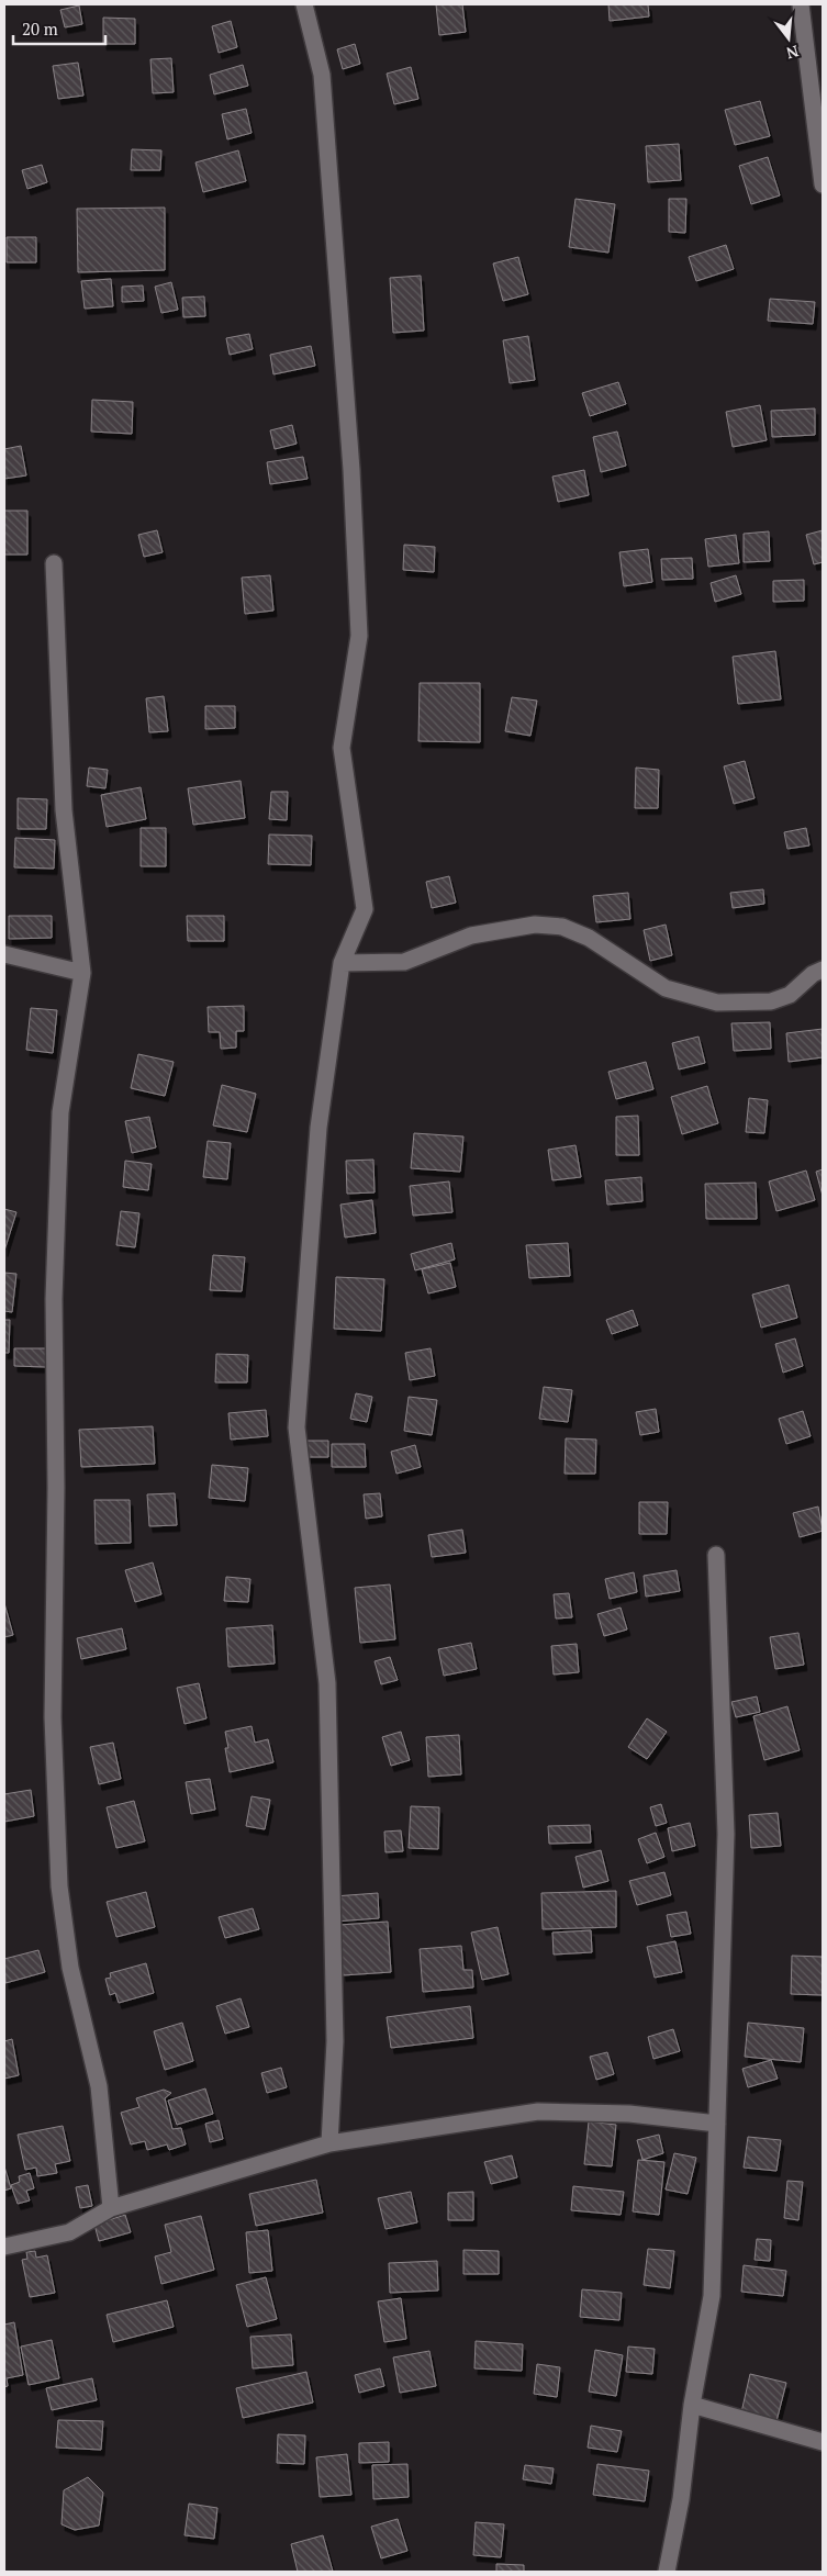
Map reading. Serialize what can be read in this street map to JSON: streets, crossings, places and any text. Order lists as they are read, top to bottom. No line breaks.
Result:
{"scale_bar":"20 m","north":"bottom"}
